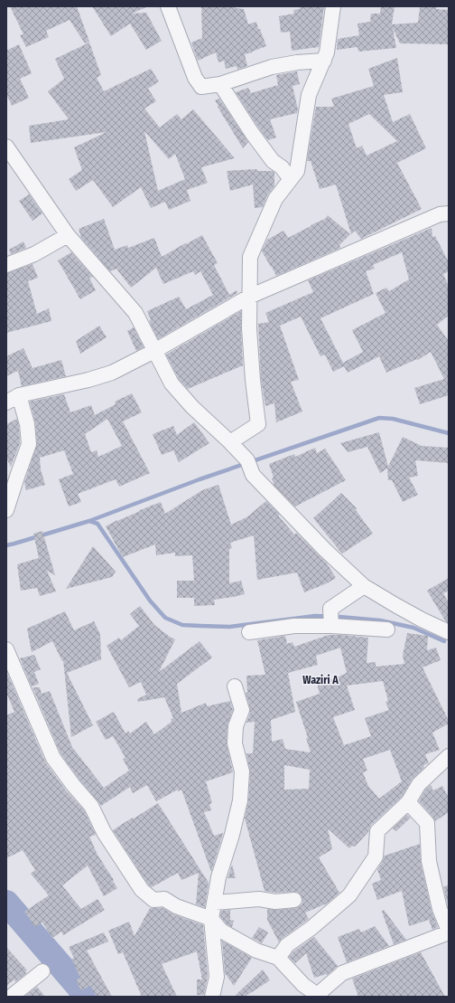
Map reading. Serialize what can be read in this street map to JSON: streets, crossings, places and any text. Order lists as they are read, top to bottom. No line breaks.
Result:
{"districts":["Waziri A"]}
